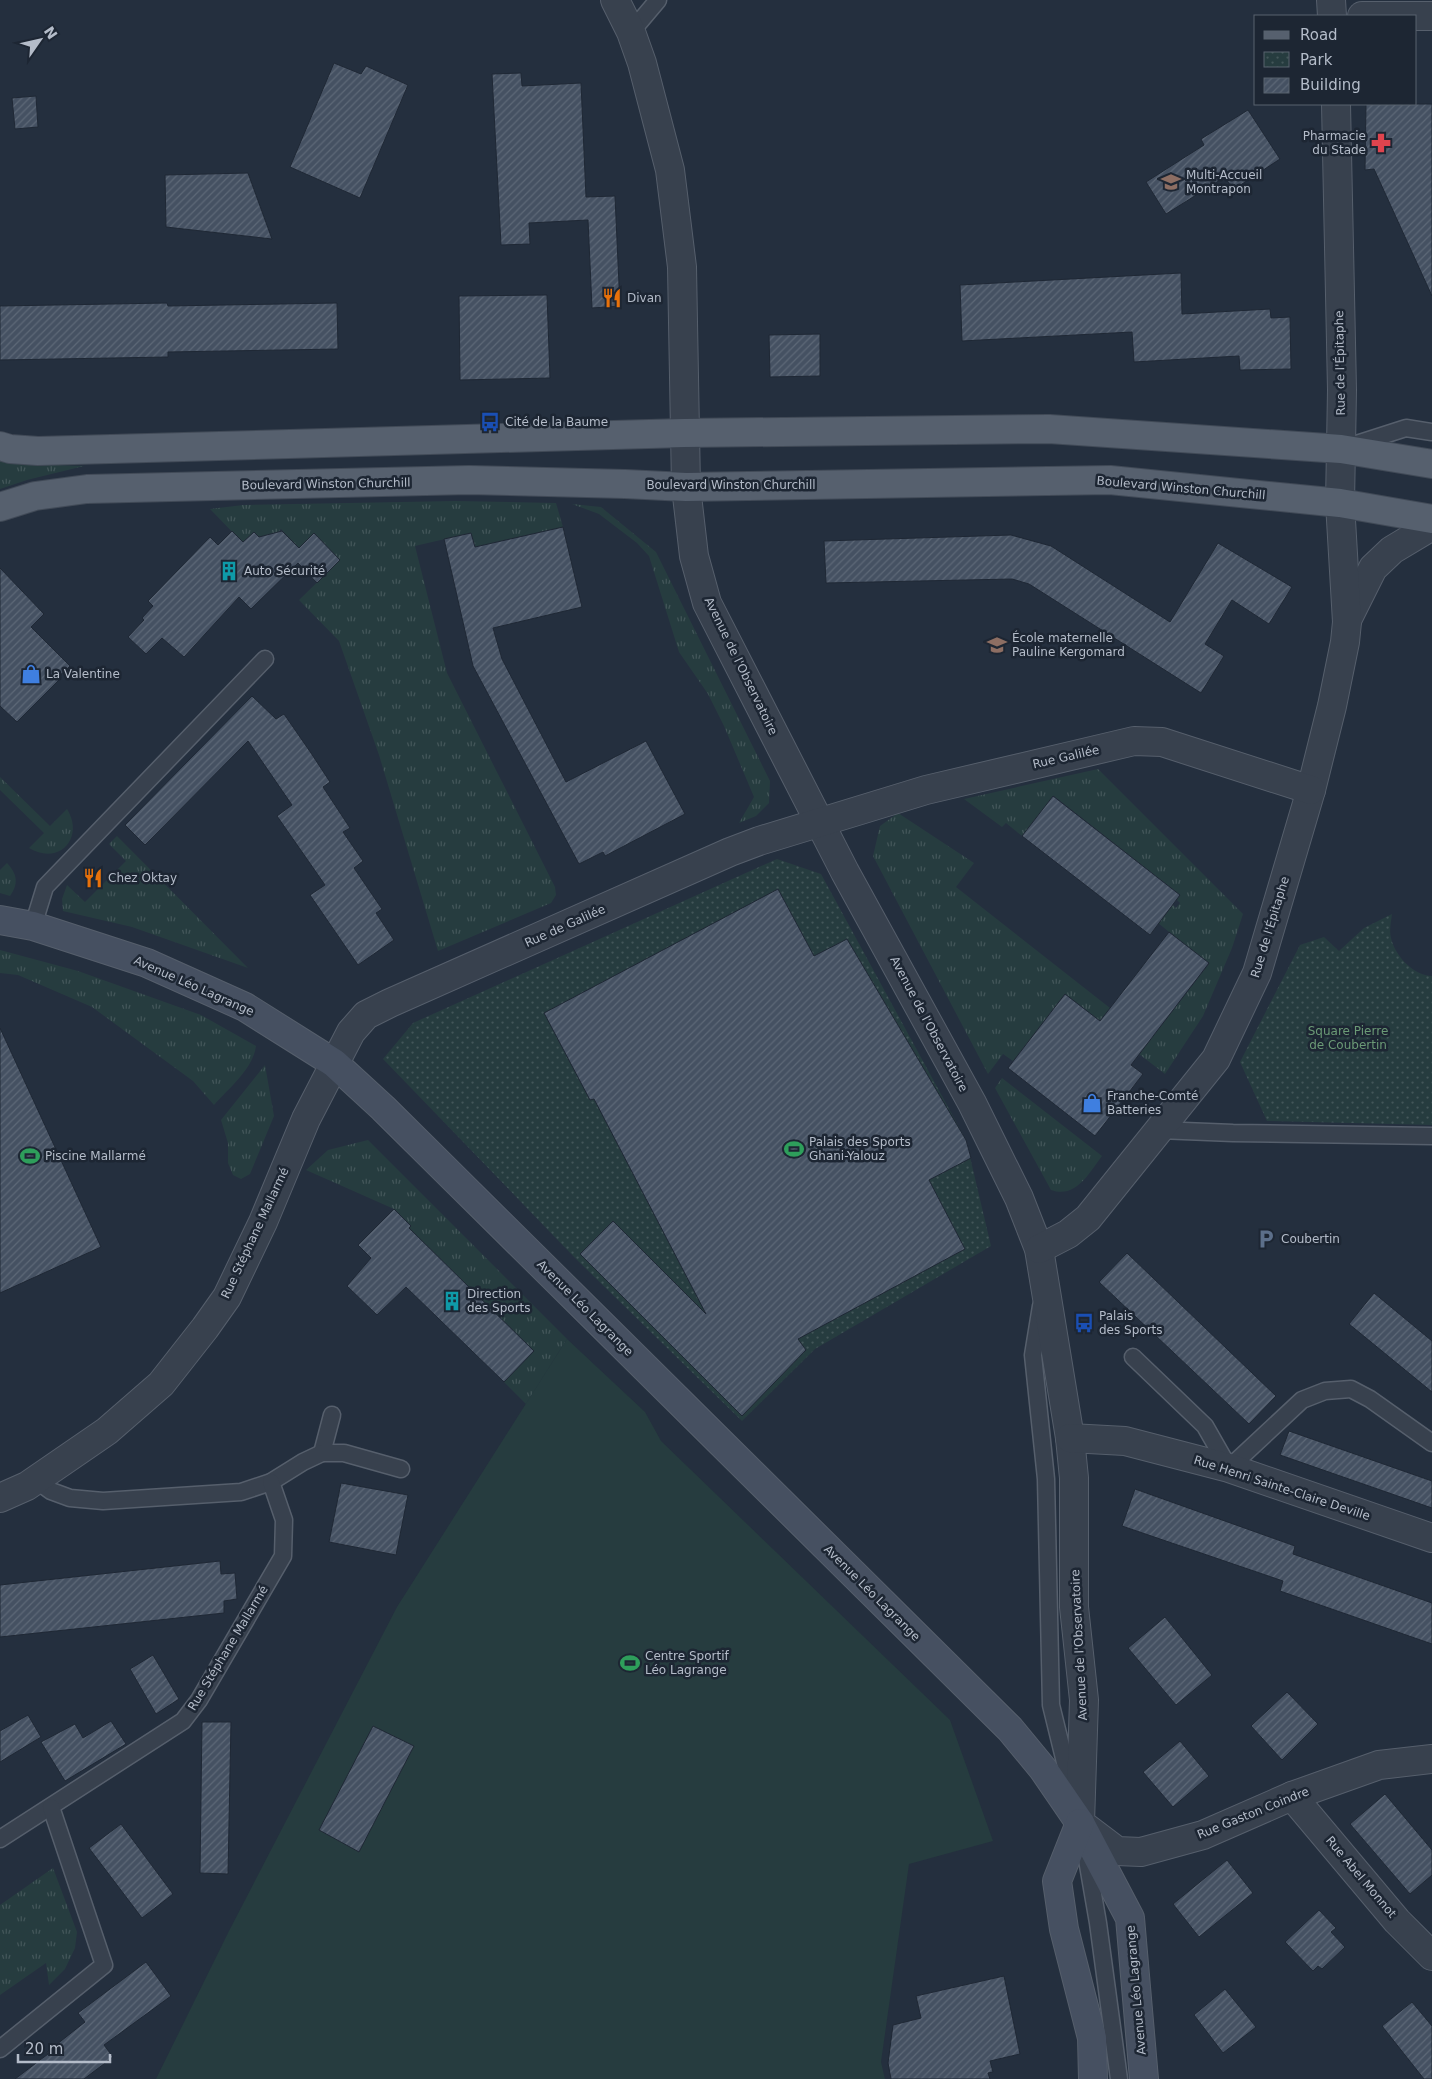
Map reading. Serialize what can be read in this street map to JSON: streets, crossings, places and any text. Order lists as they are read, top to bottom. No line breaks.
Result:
{"streets":{"main road":["Boulevard Winston Churchill","Avenue Léo Lagrange"],"street":["Rue de l'Épitaphe","Avenue de l'Observatoire","Rue Galilée","Rue de Galilée","Rue Stéphane Mallarmé","Rue Henri Sainte-Claire Deville","Rue Gaston Coindre","Rue Abel Monnot"]},"crossings":[["Rue de l'Épitaphe","Boulevard Winston Churchill"],["Rue de l'Épitaphe","Avenue de l'Observatoire"],["Rue de l'Épitaphe","Rue Galilée"],["Boulevard Winston Churchill","Avenue de l'Observatoire"],["Avenue de l'Observatoire","Rue Galilée"],["Avenue de l'Observatoire","Rue de Galilée"],["Avenue de l'Observatoire","Avenue Léo Lagrange"],["Avenue de l'Observatoire","Rue Henri Sainte-Claire Deville"],["Avenue de l'Observatoire","Rue Gaston Coindre"],["Rue Galilée","Rue de Galilée"],["Rue de Galilée","Avenue Léo Lagrange"],["Rue de Galilée","Rue Stéphane Mallarmé"],["Avenue Léo Lagrange","Rue Stéphane Mallarmé"],["Avenue Léo Lagrange","Rue Gaston Coindre"],["Rue Gaston Coindre","Rue Abel Monnot"]],"parks":["Square Pierre de Coubertin"],"places":{"pharmacy":["Pharmacie du Stade"],"school or university":["Multi-Accueil Montrapon","École maternelle Pauline Kergomard"],"restaurant":["Divan","Chez Oktay"],"bus stop":["Cité de la Baume","Palais des Sports"],"building":["Auto Sécurité","Direction des Sports"],"shop":["La Valentine","Franche-Comté Batteries"],"sports":["Palais des Sports Ghani-Yalouz","Piscine Mallarmé","Centre Sportif Léo Lagrange"],"parking":["Coubertin"]},"legend":["Road","Park","Building"],"scale_bar":"20 m","north":"top right"}
